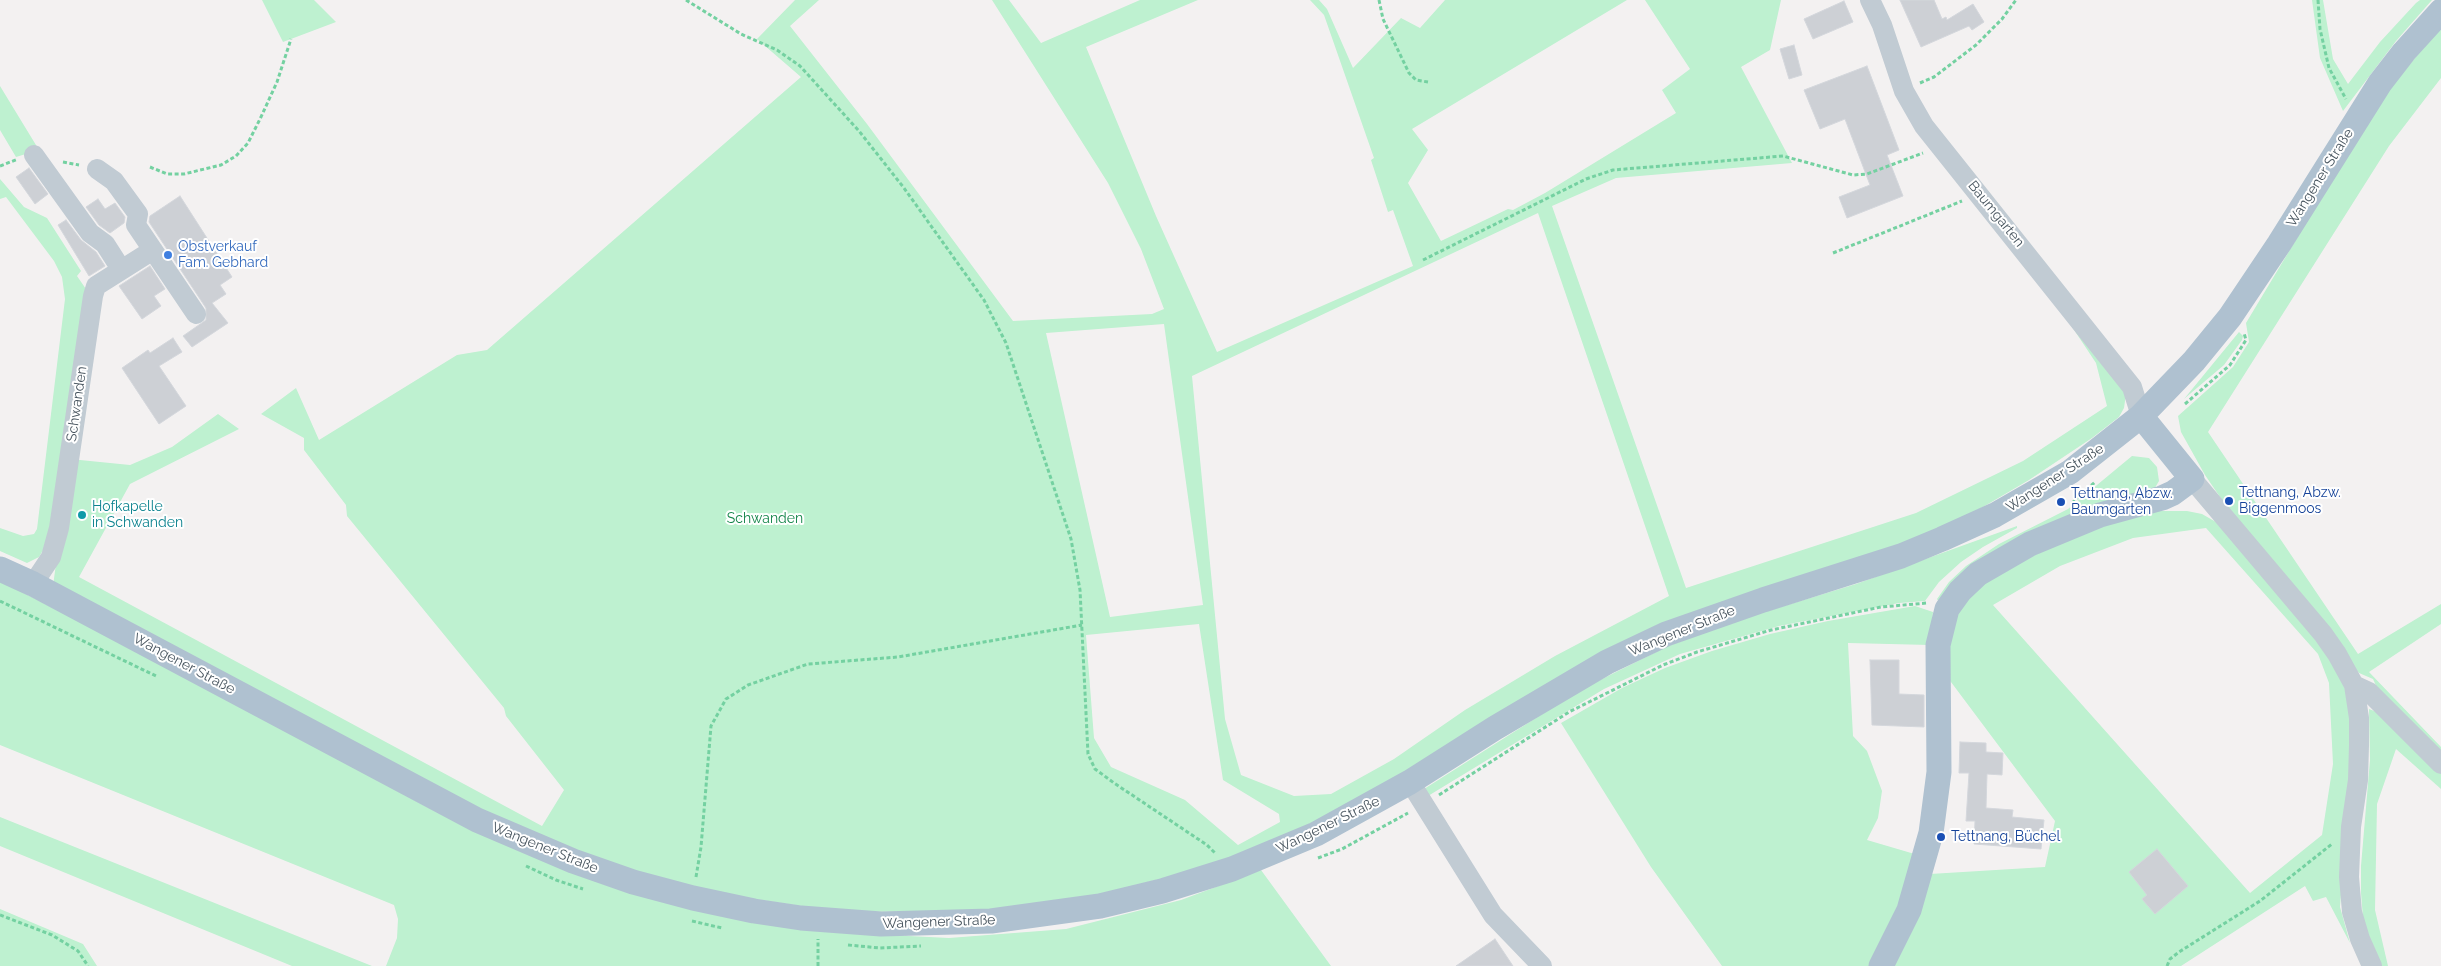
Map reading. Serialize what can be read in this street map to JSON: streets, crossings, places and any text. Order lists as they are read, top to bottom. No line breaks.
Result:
{"streets":{"main road":["Wangener Straße"],"street":["Baumgarten","Schwanden"]},"crossings":[["Wangener Straße","Baumgarten"],["Wangener Straße","Schwanden"]],"parks":["Schwanden"],"places":["Obstverkauf Fam. Gebhard","Tettnang, Abzw. Biggenmoos","Tettnang, Abzw. Baumgarten","Hofkapelle in Schwanden","Tettnang, Büchel"]}
